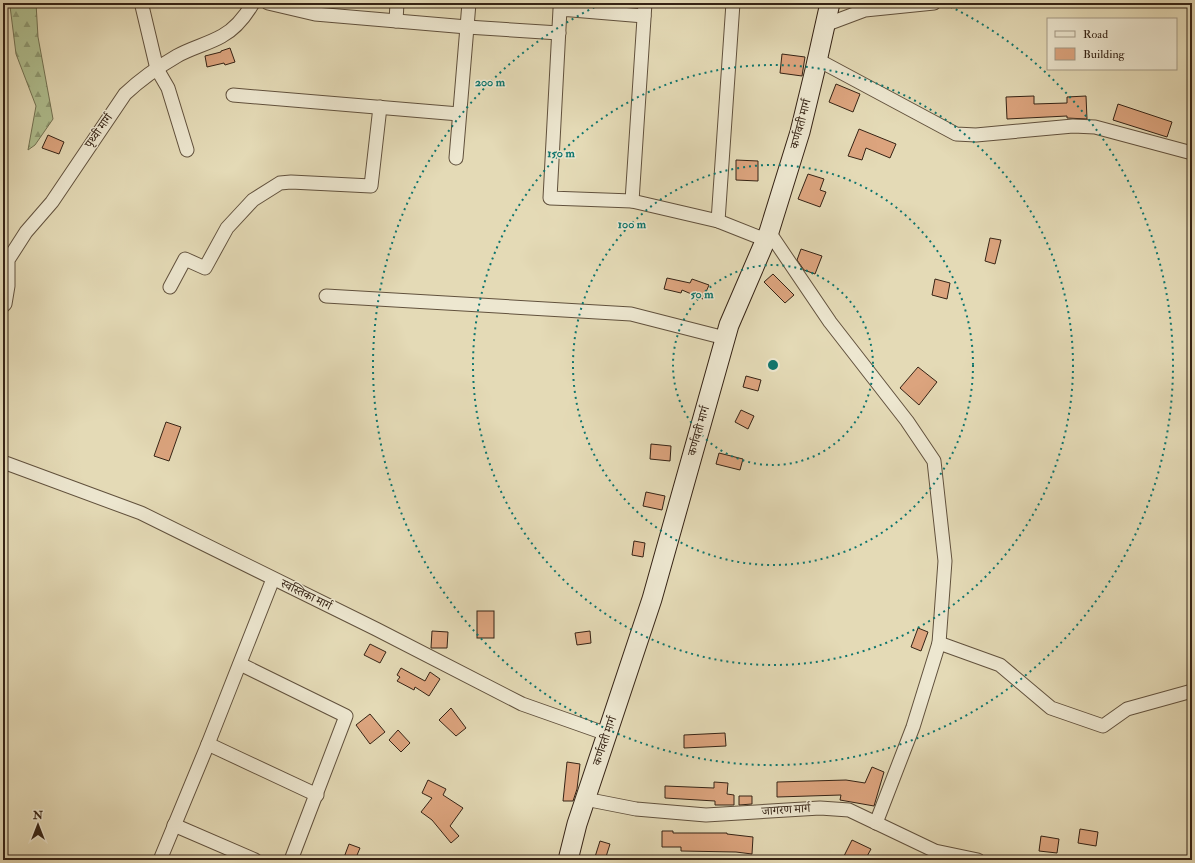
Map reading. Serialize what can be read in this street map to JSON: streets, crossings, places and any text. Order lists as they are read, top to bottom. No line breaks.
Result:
{"streets":{"main road":["कर्णवती मार्ग"],"street":["पृथ्वी मार्ग","स्वस्तिका मार्ग","जागरण मार्ग"]},"crossings":[["कर्णवती मार्ग","स्वस्तिका मार्ग"],["कर्णवती मार्ग","जागरण मार्ग"]],"legend":["Road","Building"],"north":"top","rings":["200 m","150 m","100 m","50 m"]}
